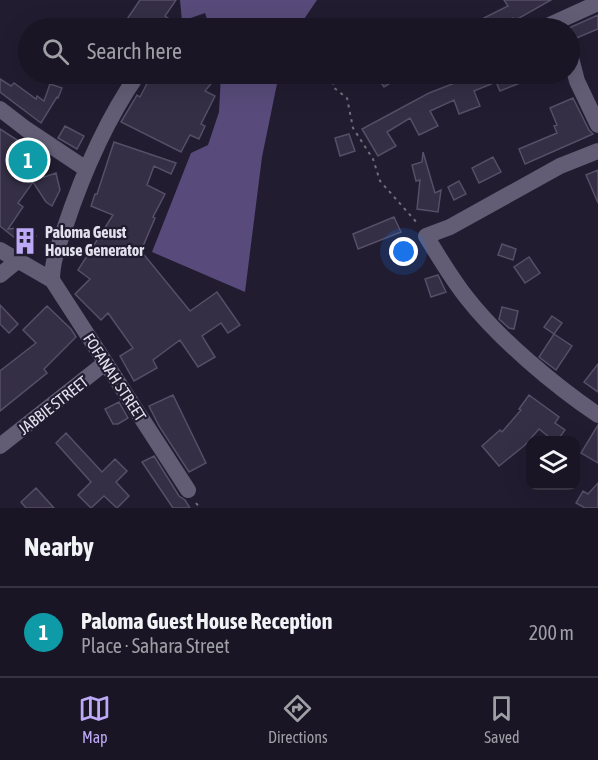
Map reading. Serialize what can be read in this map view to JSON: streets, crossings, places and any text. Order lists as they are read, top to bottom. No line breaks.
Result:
{"streets":{"street":["FOFANAH STREET","JABBIE STREET"]},"crossings":[["FOFANAH STREET","JABBIE STREET"]],"places":{"building":["Paloma Geust House Generator"]},"page":{"search":"Search here","pins":"1","heading":"Nearby","list":[{"mark":"1","name":"Paloma Guest House Reception","note":"Place · Sahara Street","value":"200 m"}],"nav":["Map","Directions","Saved"]}}
